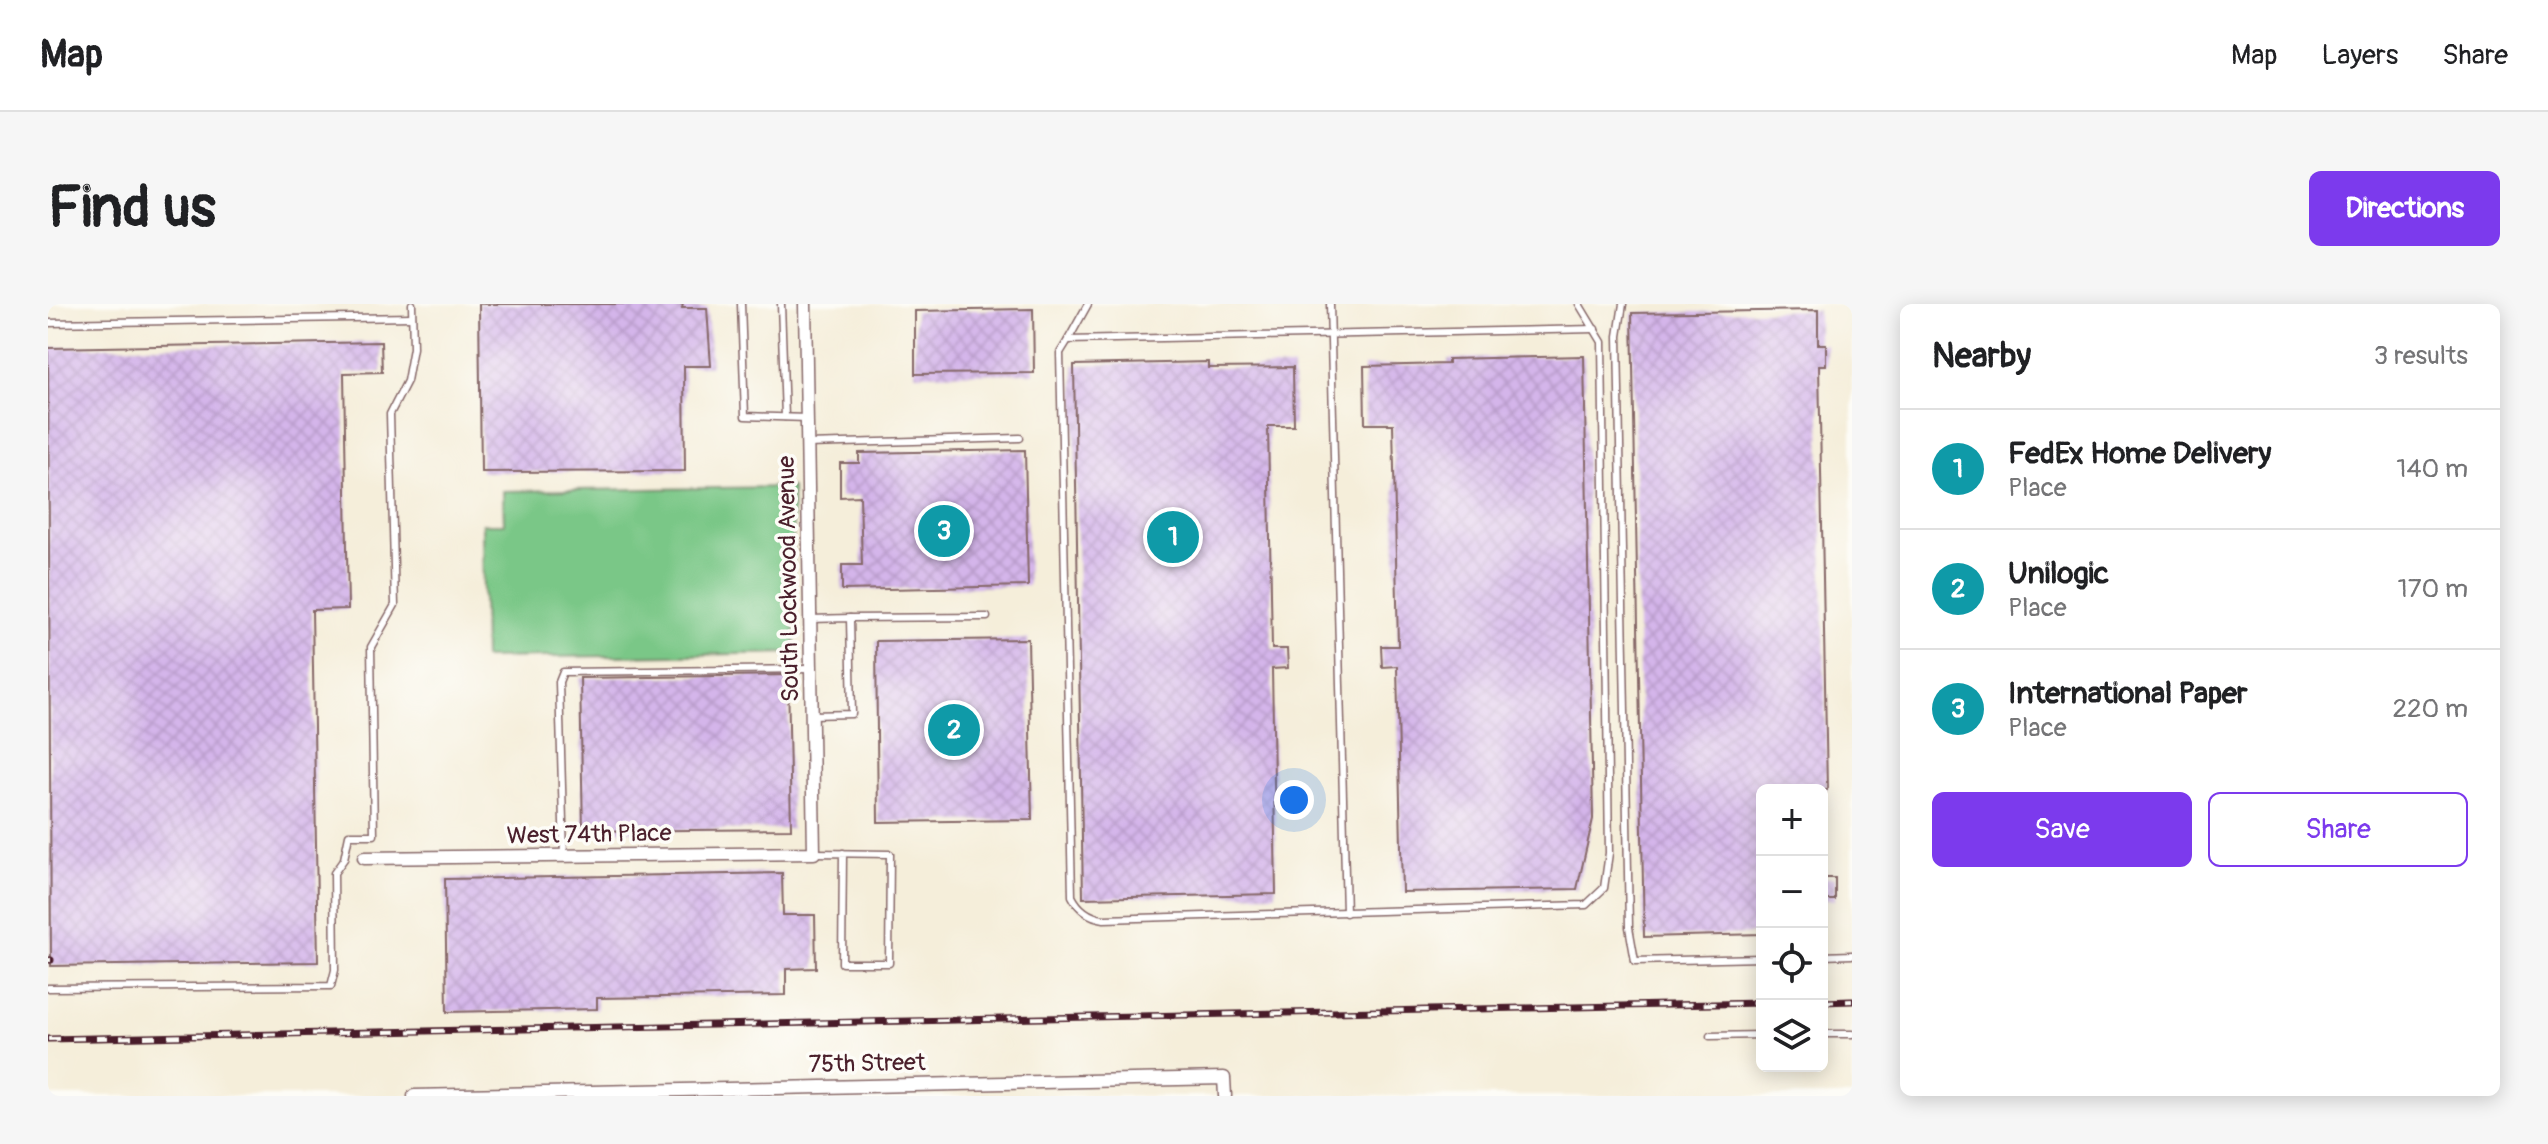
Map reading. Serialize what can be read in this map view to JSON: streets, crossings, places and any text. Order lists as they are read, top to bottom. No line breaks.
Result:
{"streets":{"street":["South Lockwood Avenue","West 74th Place","75th Street"]},"crossings":[["South Lockwood Avenue","West 74th Place"]],"page":{"header":"Map","nav":["Map","Layers","Share"],"buttons":["Directions",["Save","Share"]],"title":"Find us","heading":["Nearby","3 results"],"list":[{"mark":"1","name":"FedEx Home Delivery","note":"Place","value":"140 m"},{"mark":"2","name":"Unilogic","note":"Place","value":"170 m"},{"mark":"3","name":"International Paper","note":"Place","value":"220 m"}],"pins":["3","1","2"],"map_buttons":["+","−"]}}
